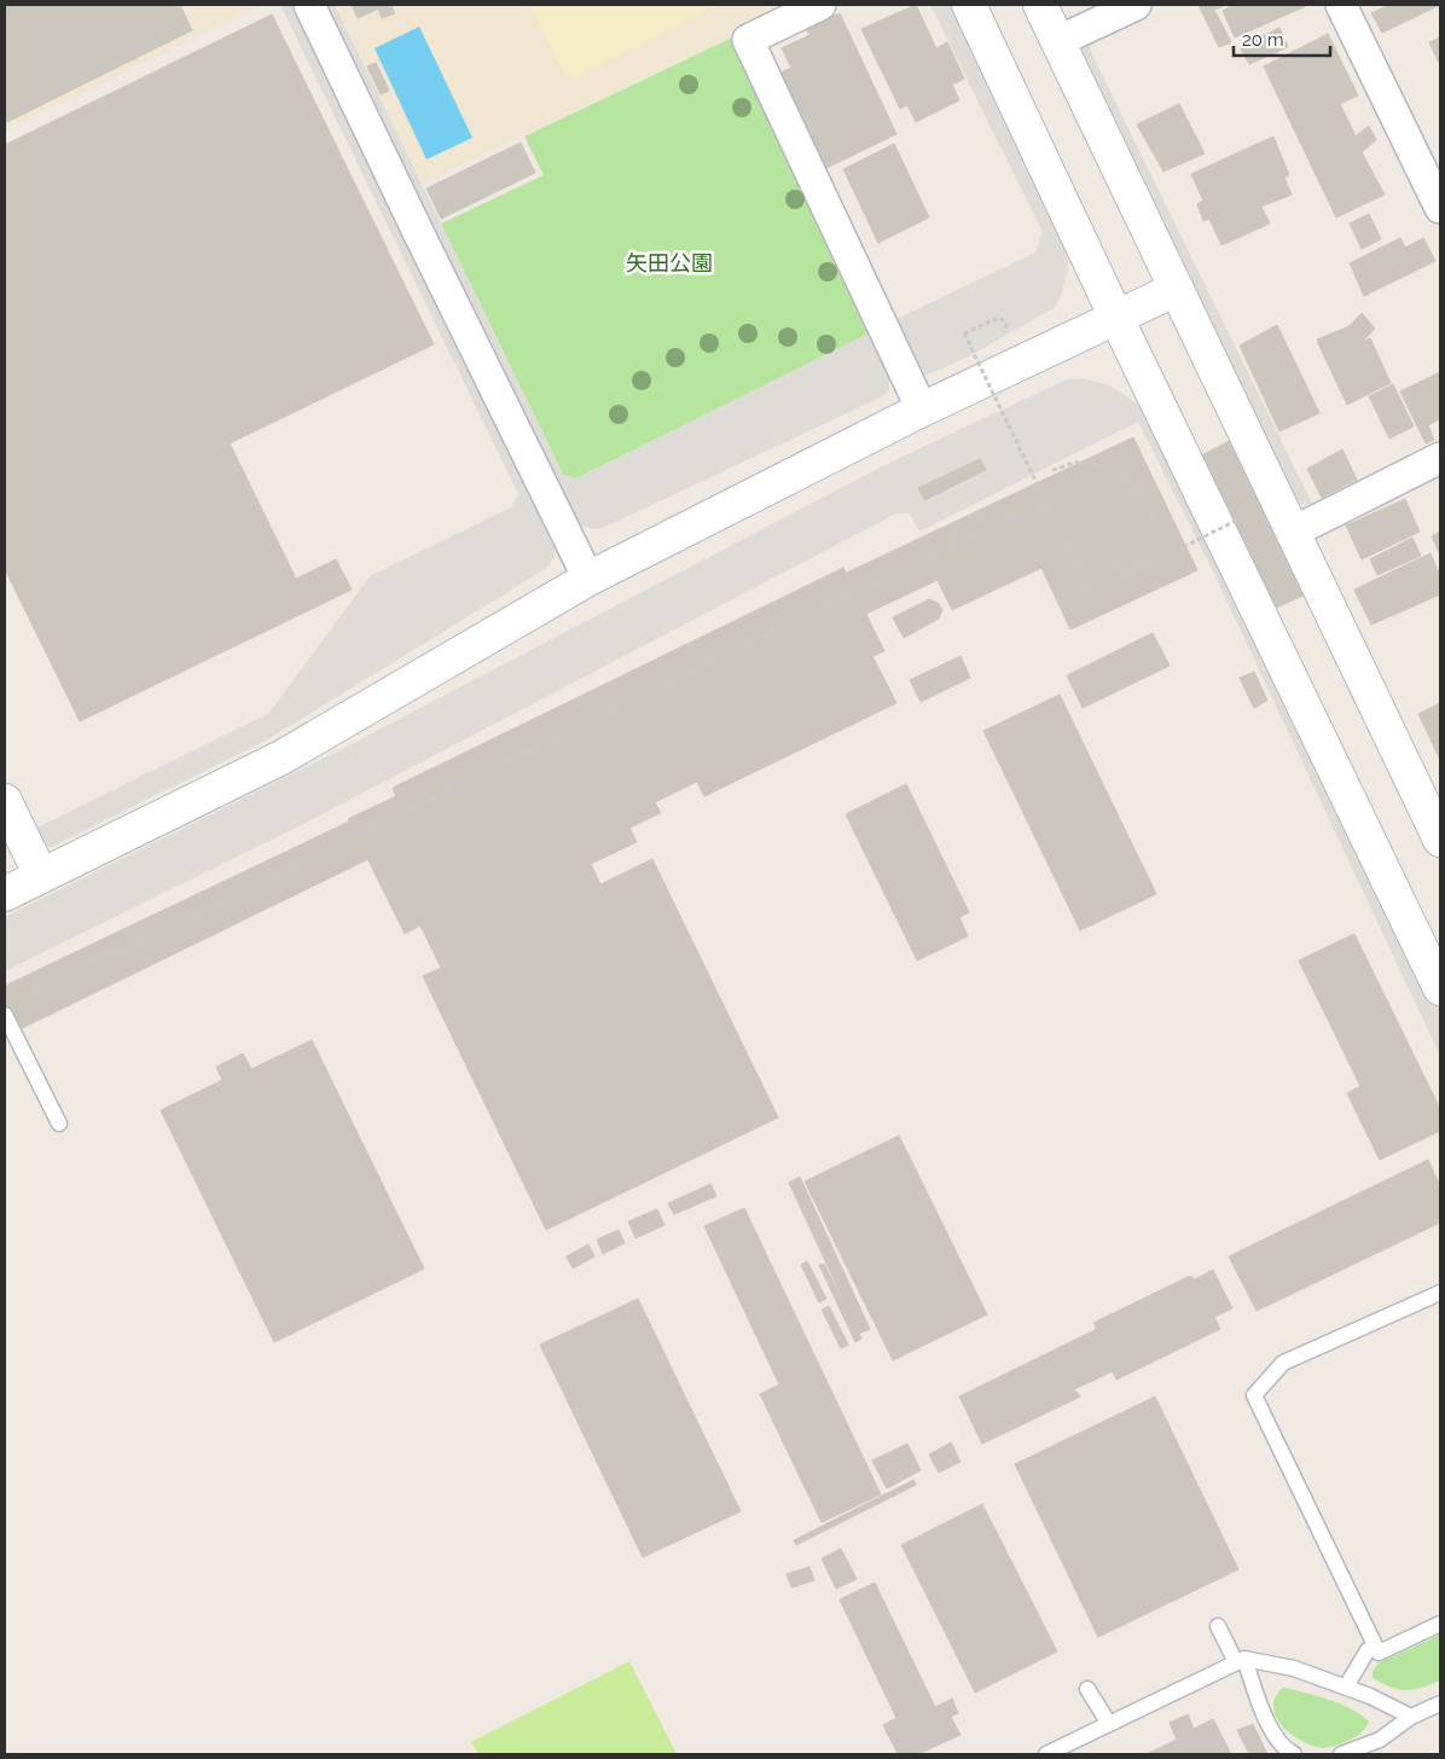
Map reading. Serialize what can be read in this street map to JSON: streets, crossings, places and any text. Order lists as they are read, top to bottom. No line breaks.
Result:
{"parks":["矢田公園"],"scale_bar":"20 m"}
